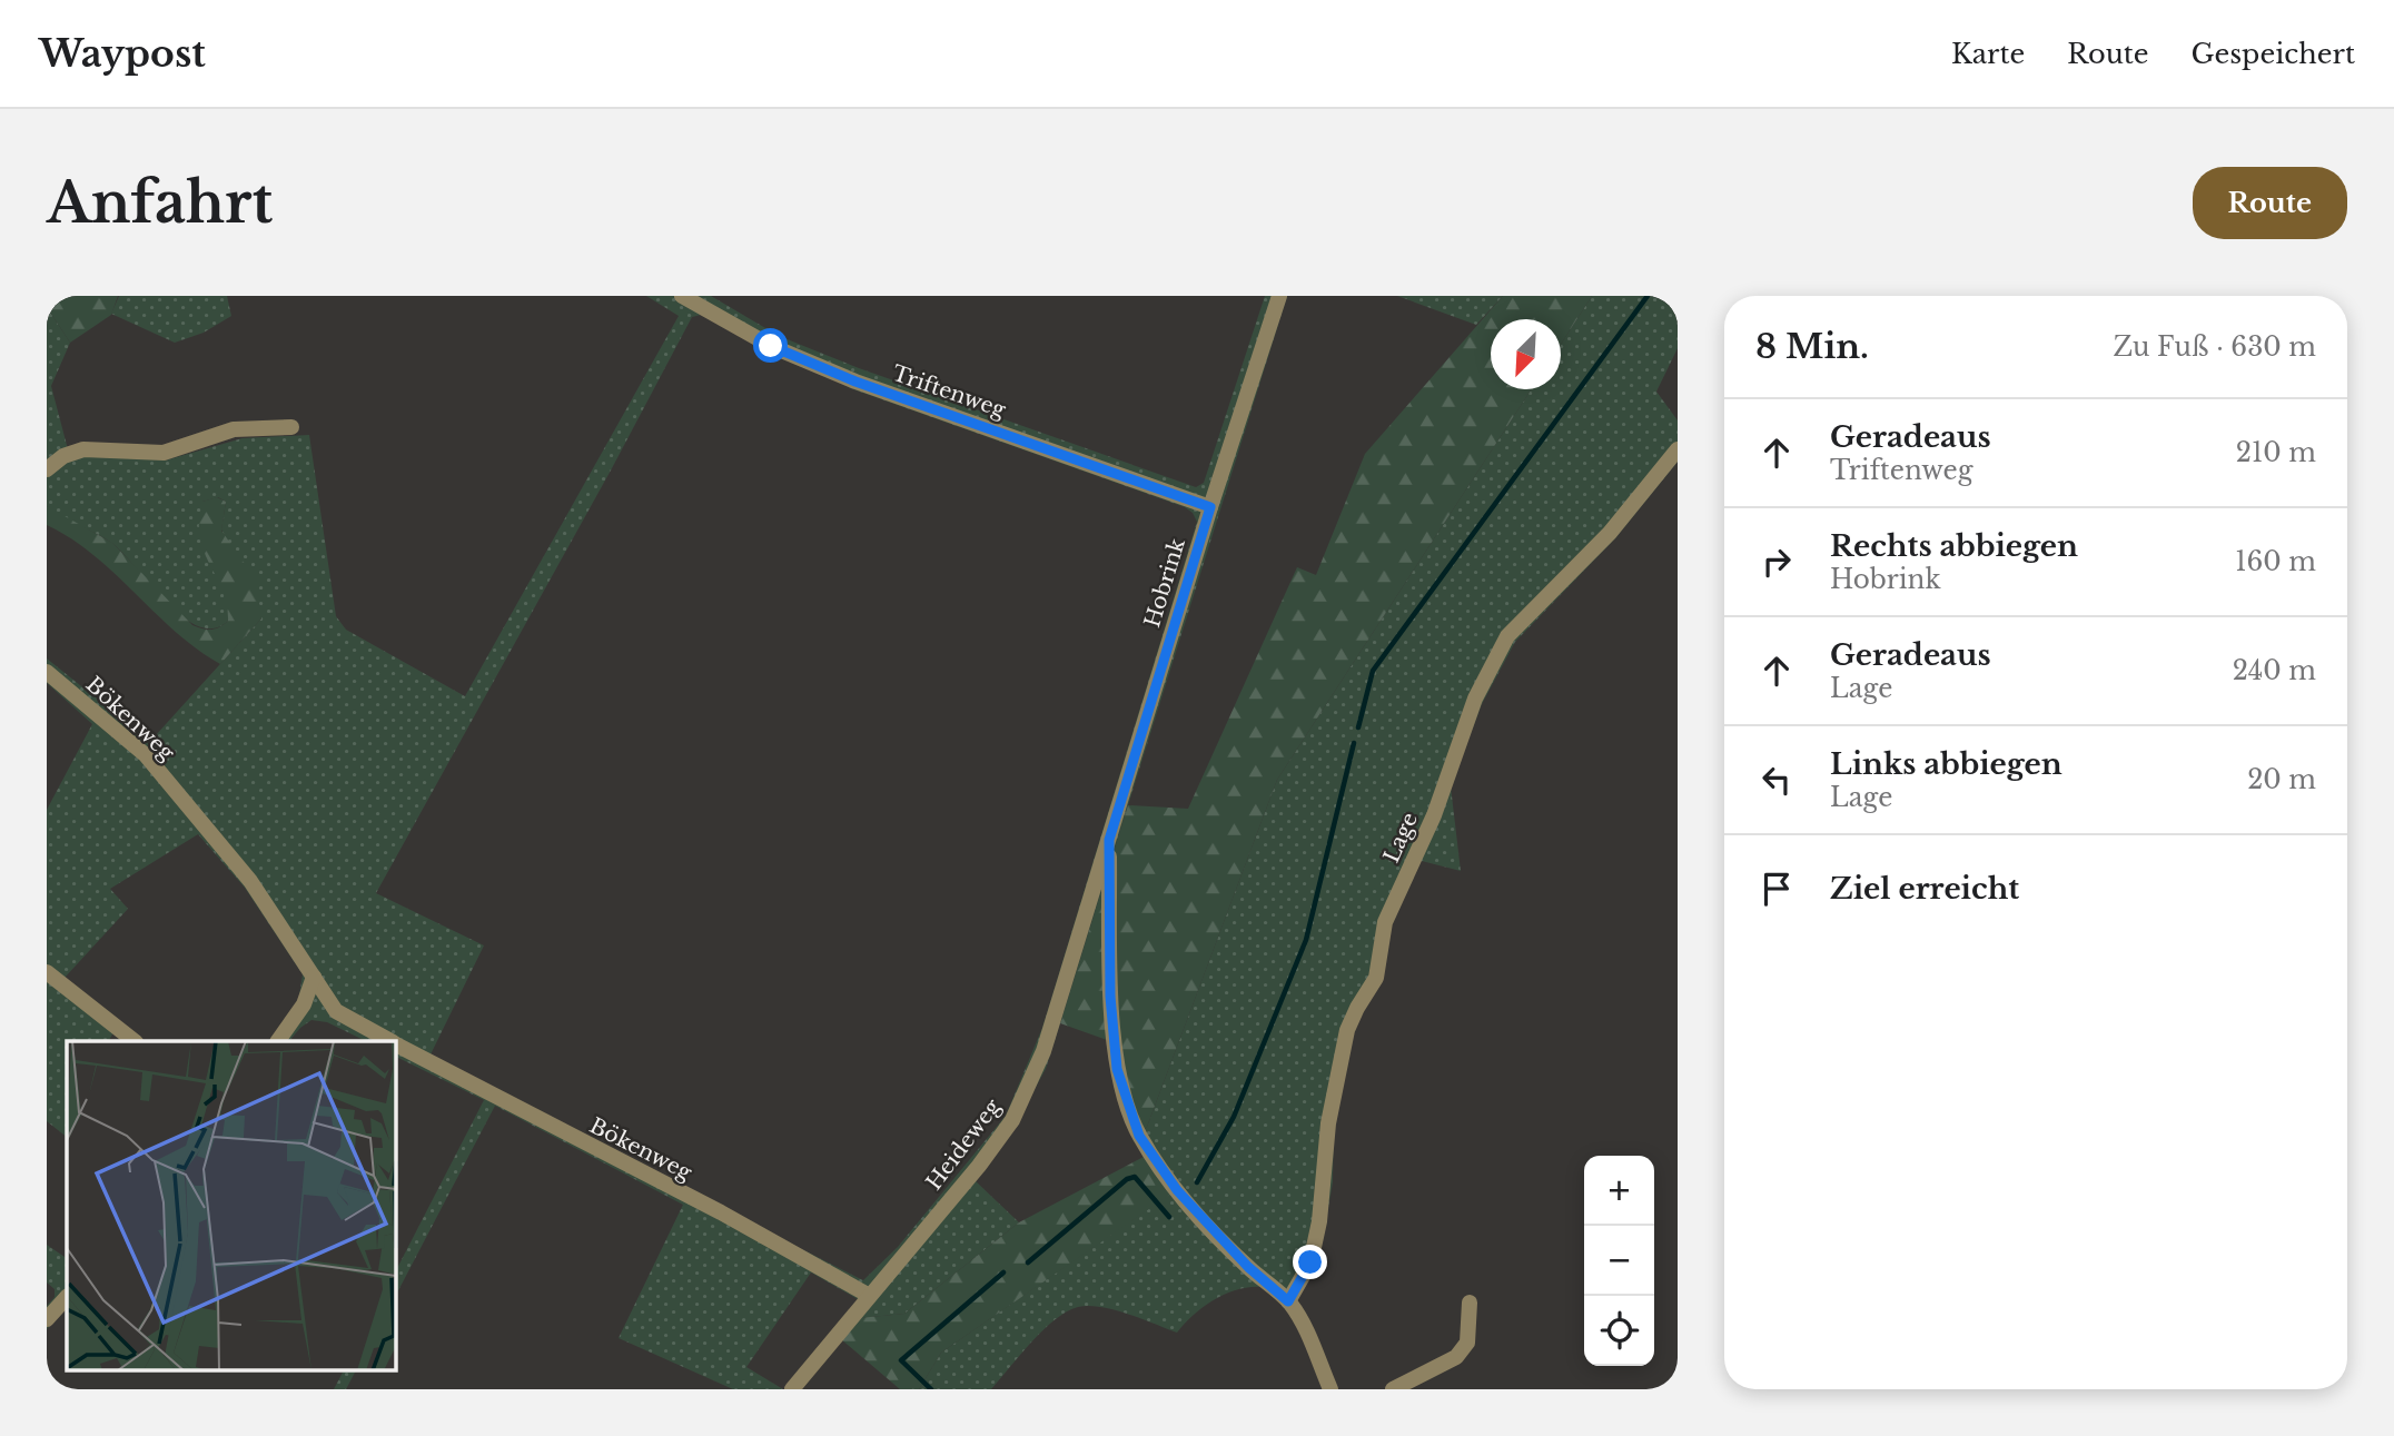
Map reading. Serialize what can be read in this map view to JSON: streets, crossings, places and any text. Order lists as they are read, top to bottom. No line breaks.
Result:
{"streets":{"street":["Triftenweg","Hobrink","Bökenweg","Lage","Heideweg"]},"crossings":[["Triftenweg","Hobrink"],["Hobrink","Heideweg"],["Bökenweg","Heideweg"]],"north":"bottom left","page":{"header":"Waypost","nav":["Karte","Route","Gespeichert"],"buttons":"Route","title":"Anfahrt","heading":["8 Min.","Zu Fuß · 630 m"],"list":[["Geradeaus","Triftenweg","210 m"],["Rechts abbiegen","Hobrink","160 m"],["Geradeaus","Lage","240 m"],["Links abbiegen","Lage","20 m"],"Ziel erreicht"],"map_buttons":["+","−"]}}
